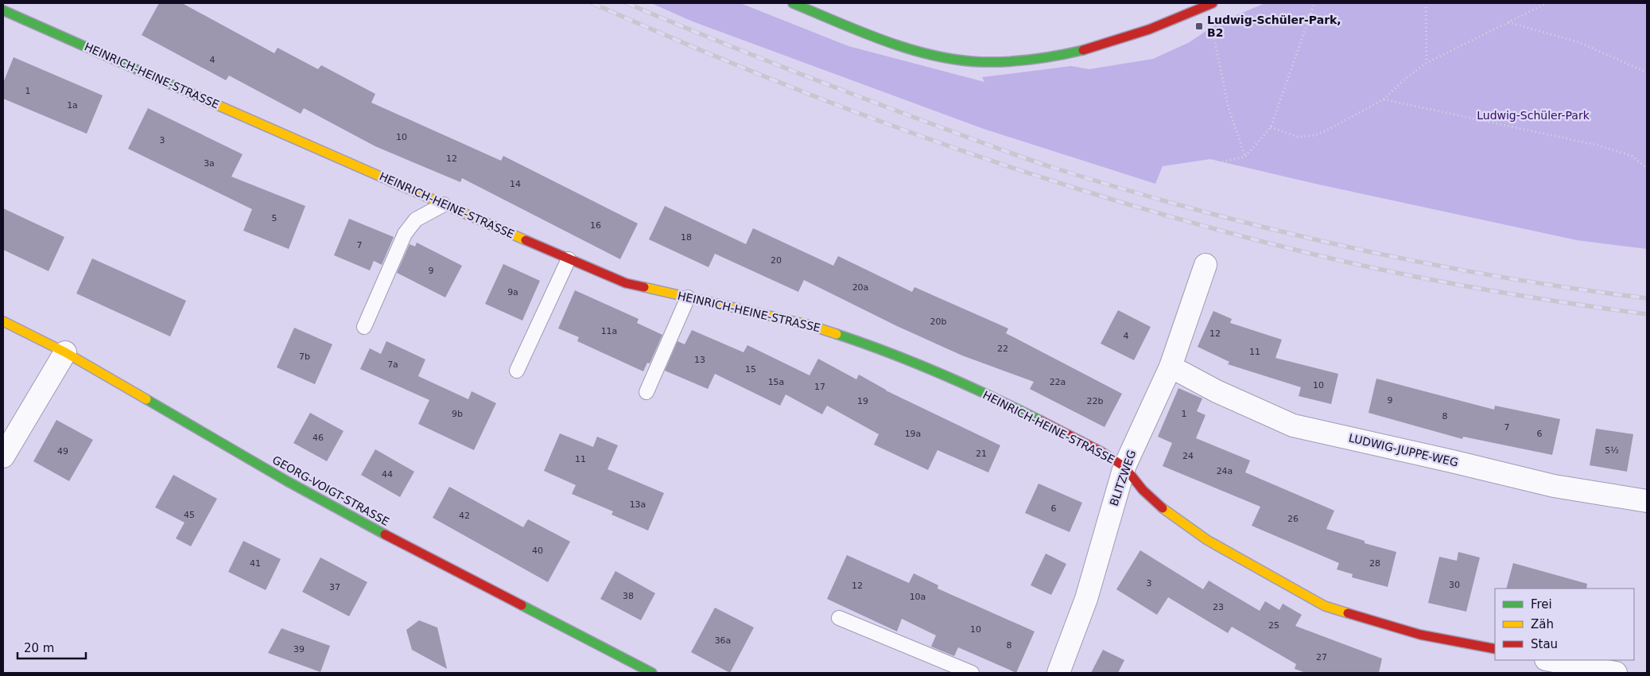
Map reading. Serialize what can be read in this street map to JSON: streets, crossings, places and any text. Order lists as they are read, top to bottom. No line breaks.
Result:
{"streets":{"street":["HEINRICH-HEINE-STRASSE","LUDWIG-JUPPE-WEG","BLITZWEG","GEORG-VOIGT-STRASSE"]},"crossings":[["HEINRICH-HEINE-STRASSE","BLITZWEG"],["LUDWIG-JUPPE-WEG","BLITZWEG"]],"parks":["Ludwig-Schüler-Park"],"places":{"transit":["Ludwig-Schüler-Park, B2"]},"house_numbers":["4","1","1a","10","3","12","3a","14","5","16","18","7","20","9","20a","9a","20b","11a","12","4","22","11","7b","13","7a","15","15a","22a","10","17","9","19","22b","9b","1","8","7","19a","6","46","5½","49","21","24","11","24a","44","13a","6","45","42","26","40","41","28","3","30","12","37","38","10a","23","25","10","36a","8","39","27"],"legend":["Frei","Zäh","Stau"],"scale_bar":"20 m"}
